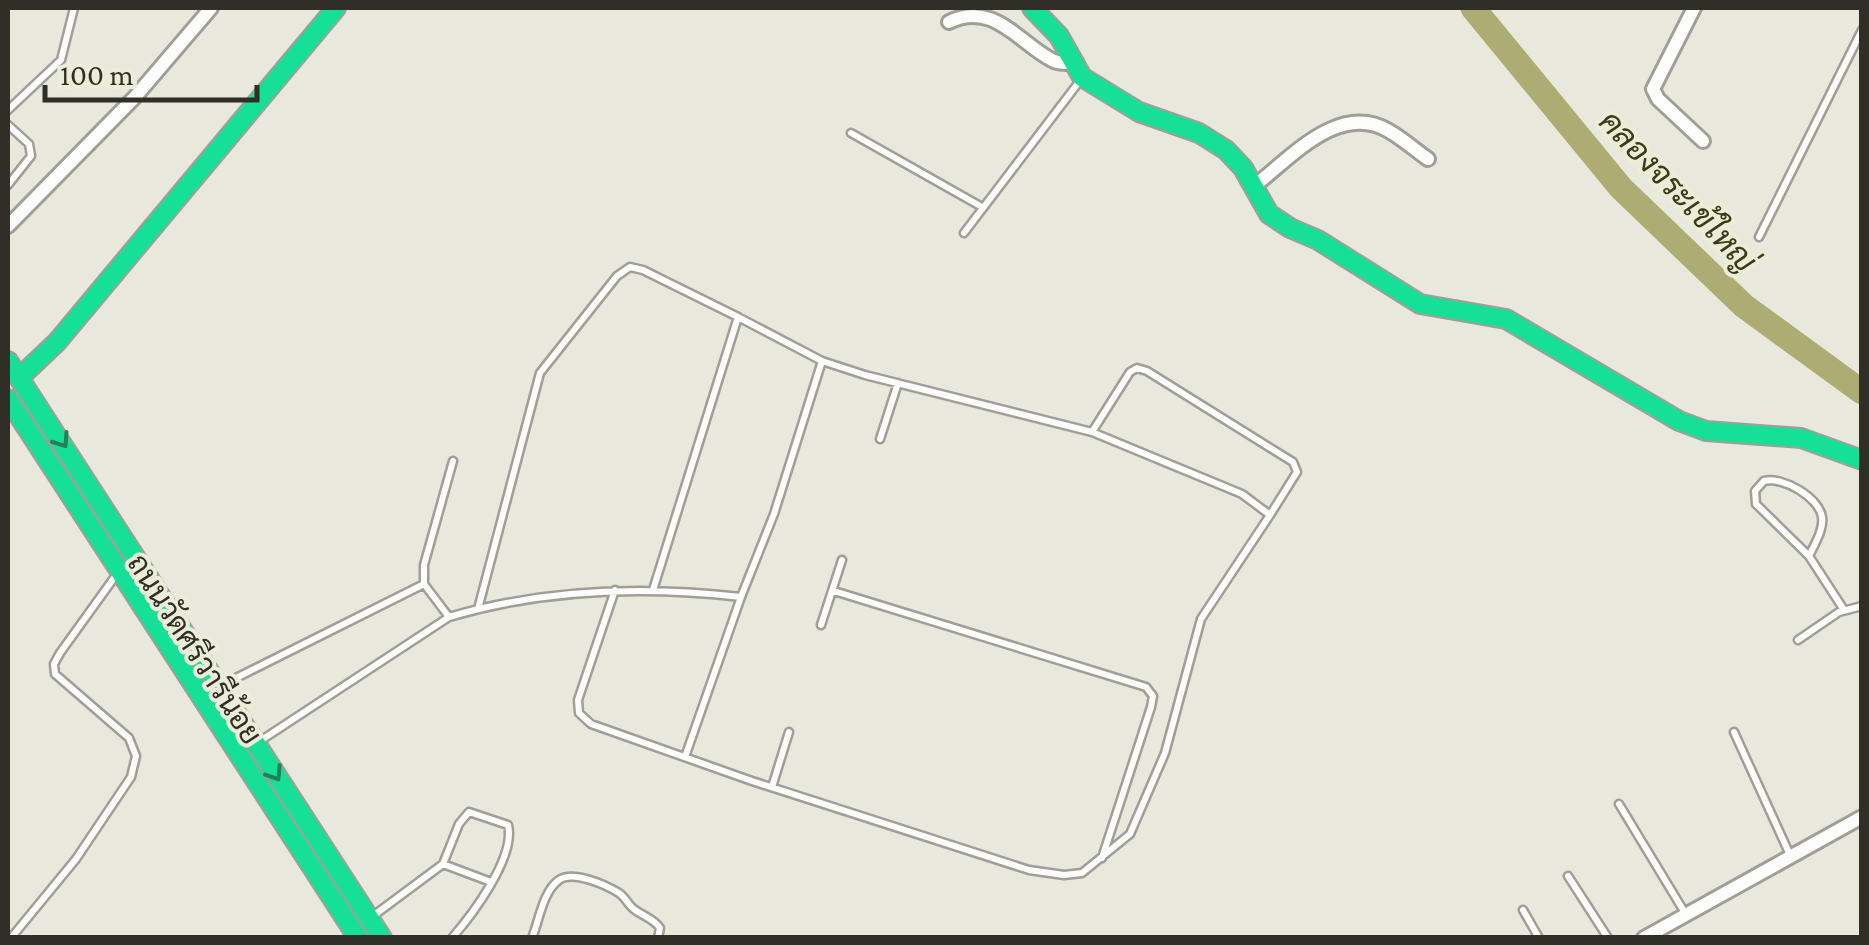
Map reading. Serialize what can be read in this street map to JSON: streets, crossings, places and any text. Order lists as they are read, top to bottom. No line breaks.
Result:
{"streets":{"street":["ถนนวัดศรีวารีน้อย"]},"water":["คลองจระเข้ใหญ่"],"scale_bar":"100 m"}
